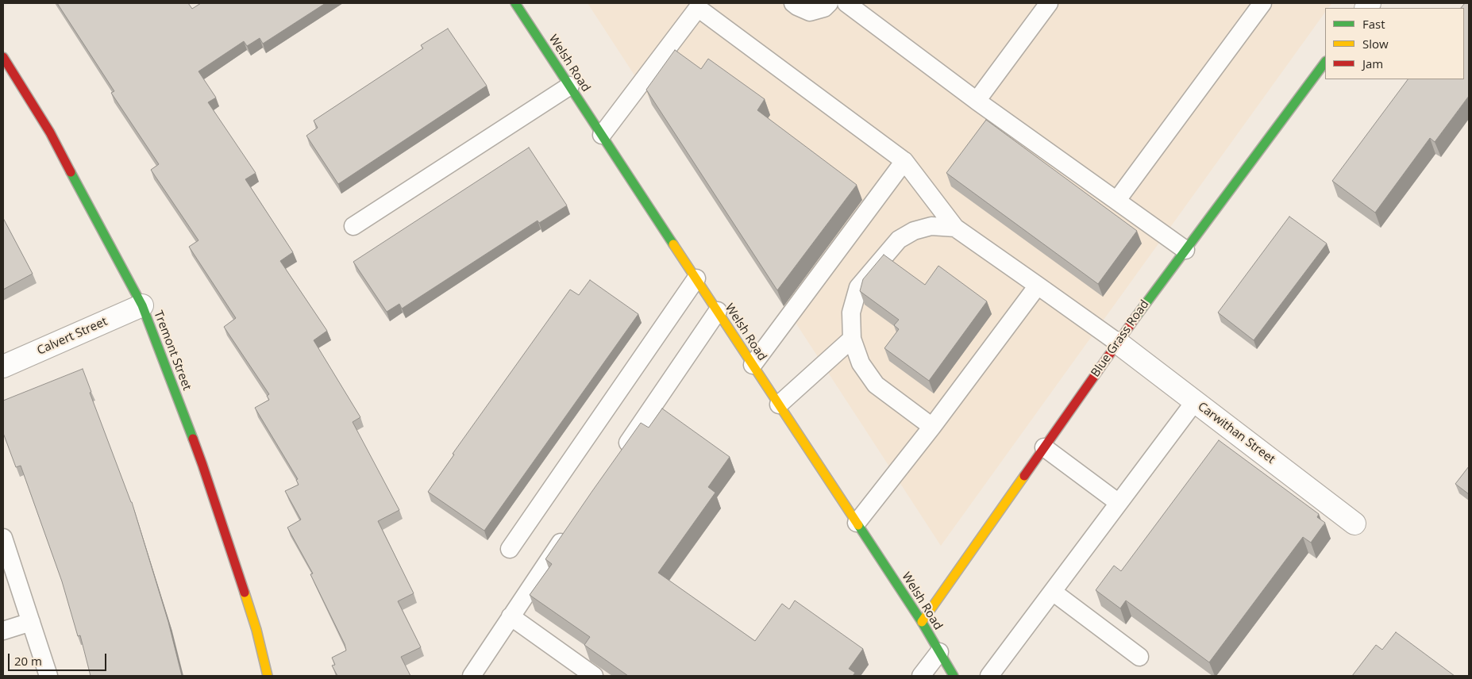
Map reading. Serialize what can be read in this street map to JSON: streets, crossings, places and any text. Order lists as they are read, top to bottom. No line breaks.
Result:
{"streets":{"street":["Welsh Road","Calvert Street","Blue Grass Road","Tremont Street","Carwithan Street"]},"crossings":[["Welsh Road","Blue Grass Road"],["Calvert Street","Tremont Street"],["Blue Grass Road","Carwithan Street"]],"legend":["Fast","Slow","Jam"],"scale_bar":"20 m"}
